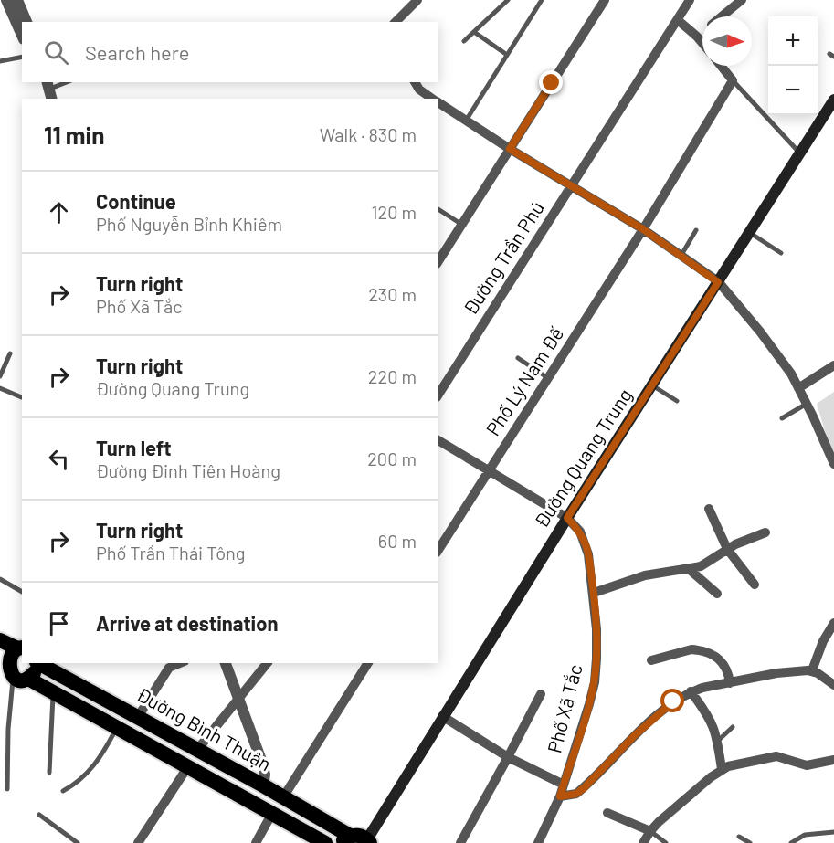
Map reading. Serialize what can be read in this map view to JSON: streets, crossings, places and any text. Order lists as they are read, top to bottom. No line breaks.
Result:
{"streets":{"highway":["Đường Bình Thuận"],"main road":["Đường Quang Trung"],"street":["Đường Trần Phú","Phố Lý Nam Đế","Phố Xã Tắc"]},"crossings":[["Đường Quang Trung","Phố Xã Tắc"],["Đường Quang Trung","Đường Bình Thuận"]],"north":"right","page":{"map_buttons":["+","−"],"search":"Search here","heading":["11 min","Walk · 830 m"],"list":[["Continue","Phố Nguyễn Bỉnh Khiêm","120 m"],["Turn right","Phố Xã Tắc","230 m"],["Turn right","Đường Quang Trung","220 m"],["Turn left","Đường Đinh Tiên Hoàng","200 m"],["Turn right","Phố Trần Thái Tông","60 m"],"Arrive at destination"]}}
